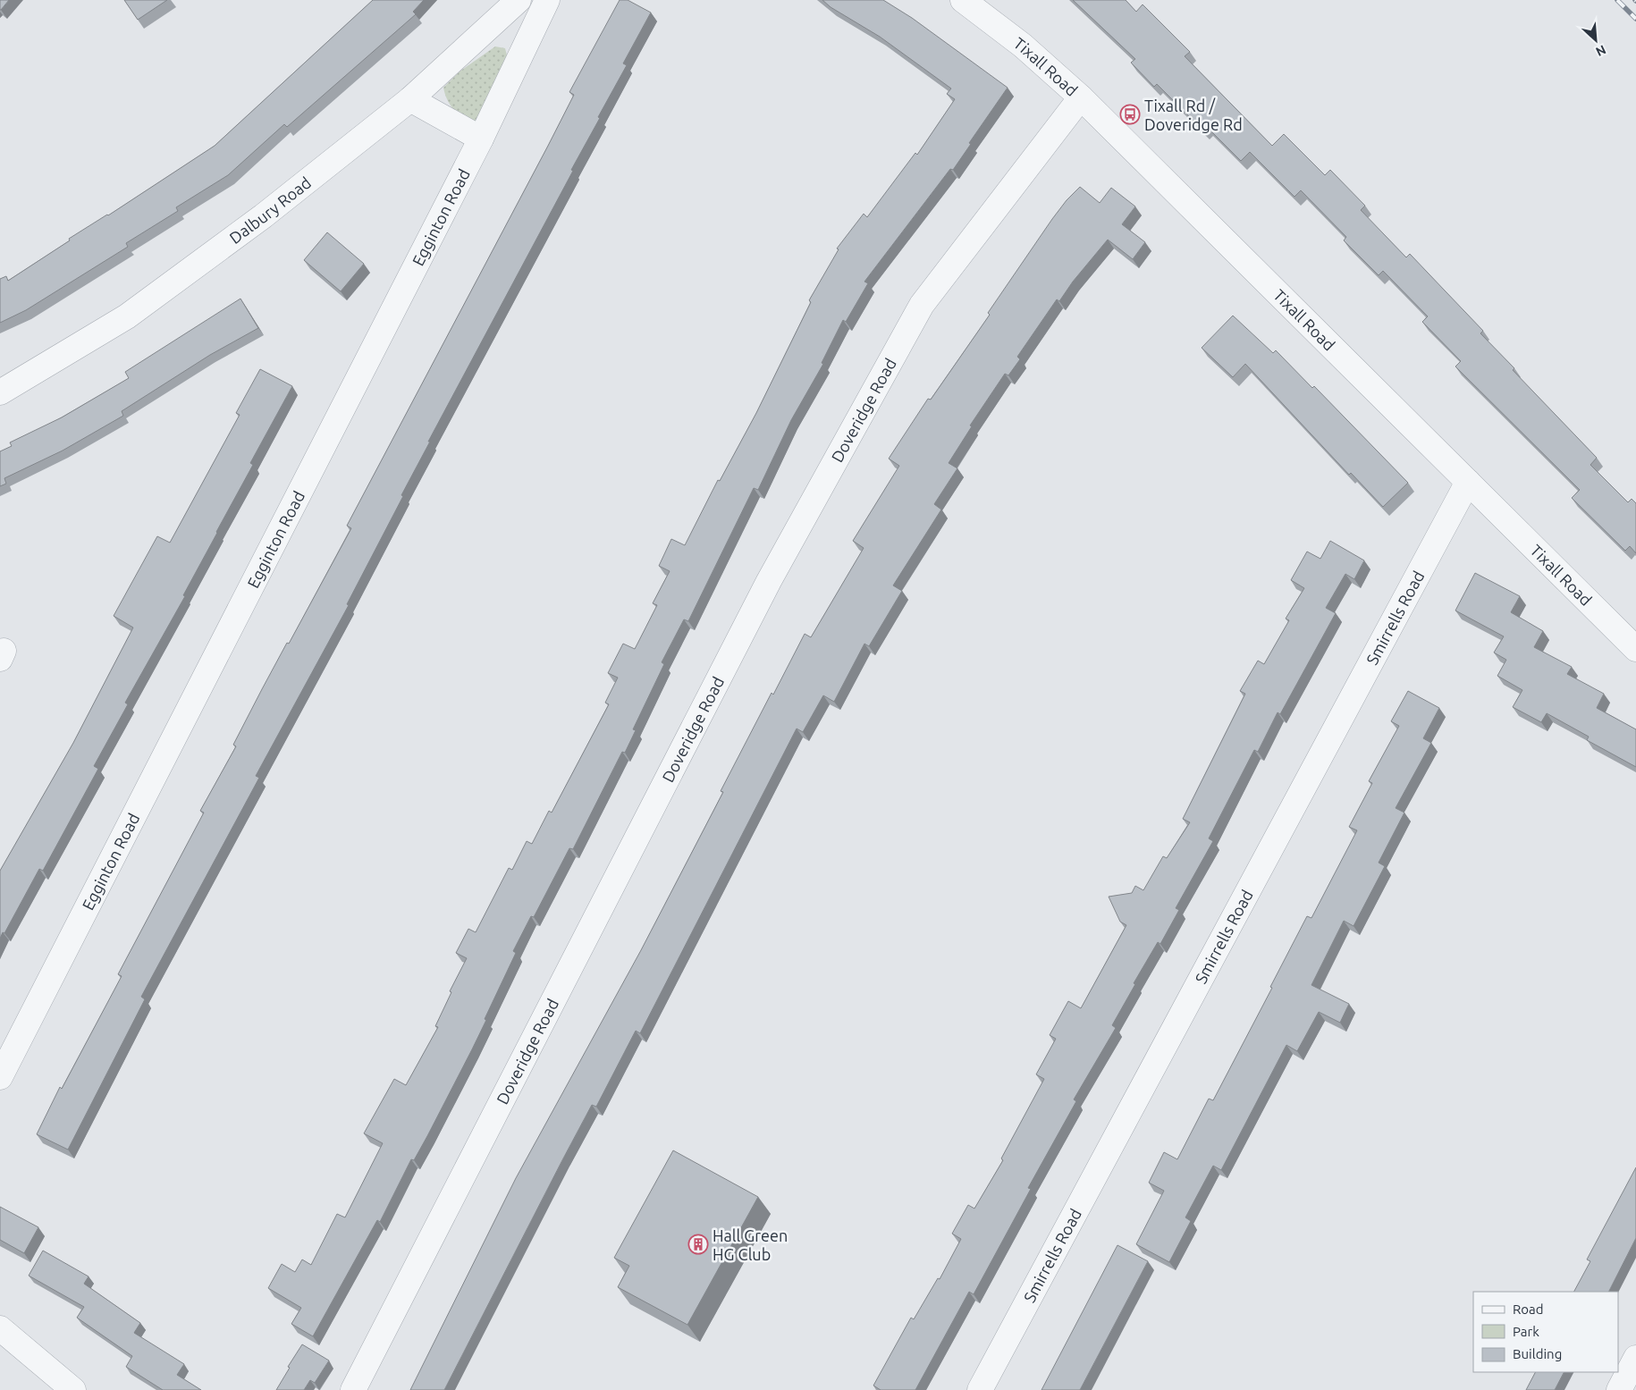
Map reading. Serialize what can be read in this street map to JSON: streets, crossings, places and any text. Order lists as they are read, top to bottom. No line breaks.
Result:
{"streets":{"street":["Tixall Road","Dalbury Road","Egginton Road","Doveridge Road","Smirrells Road"]},"crossings":[["Tixall Road","Doveridge Road"],["Tixall Road","Smirrells Road"]],"places":{"bus stop":["Tixall Rd / Doveridge Rd"],"building":["Hall Green HG Club"]},"legend":["Road","Park","Building"],"north":"bottom right"}
